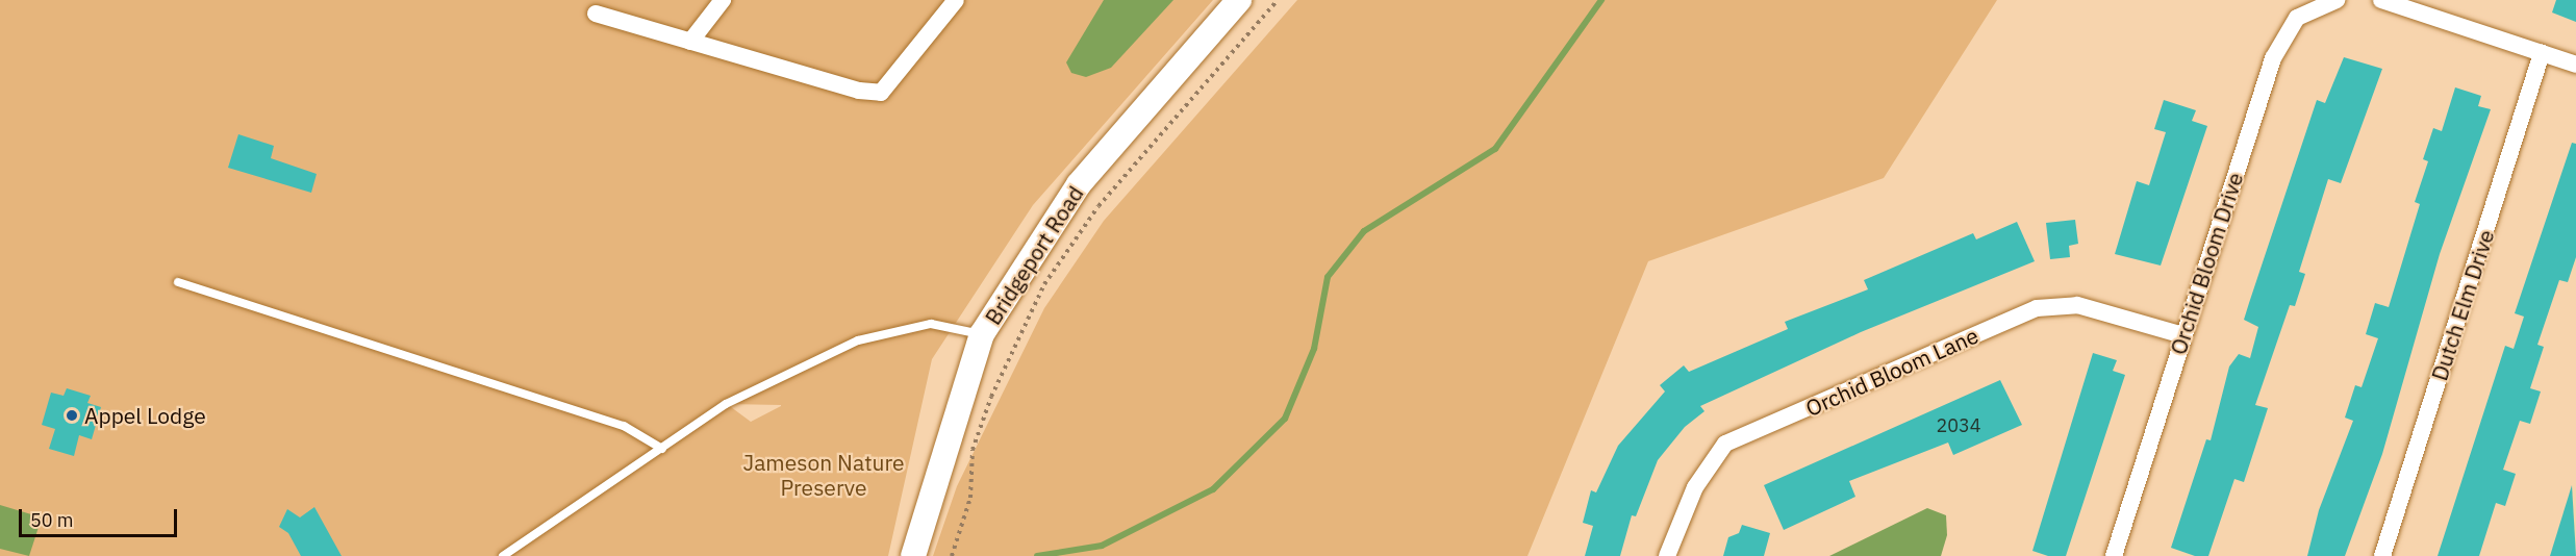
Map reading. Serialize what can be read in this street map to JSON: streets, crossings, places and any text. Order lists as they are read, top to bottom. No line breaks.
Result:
{"streets":{"street":["Bridgeport Road","Orchid Bloom Drive","Dutch Elm Drive","Orchid Bloom Lane"]},"crossings":[["Orchid Bloom Drive","Orchid Bloom Lane"]],"parks":["Jameson Nature Preserve"],"places":["Appel Lodge"],"house_numbers":["2034"],"scale_bar":"50 m"}
